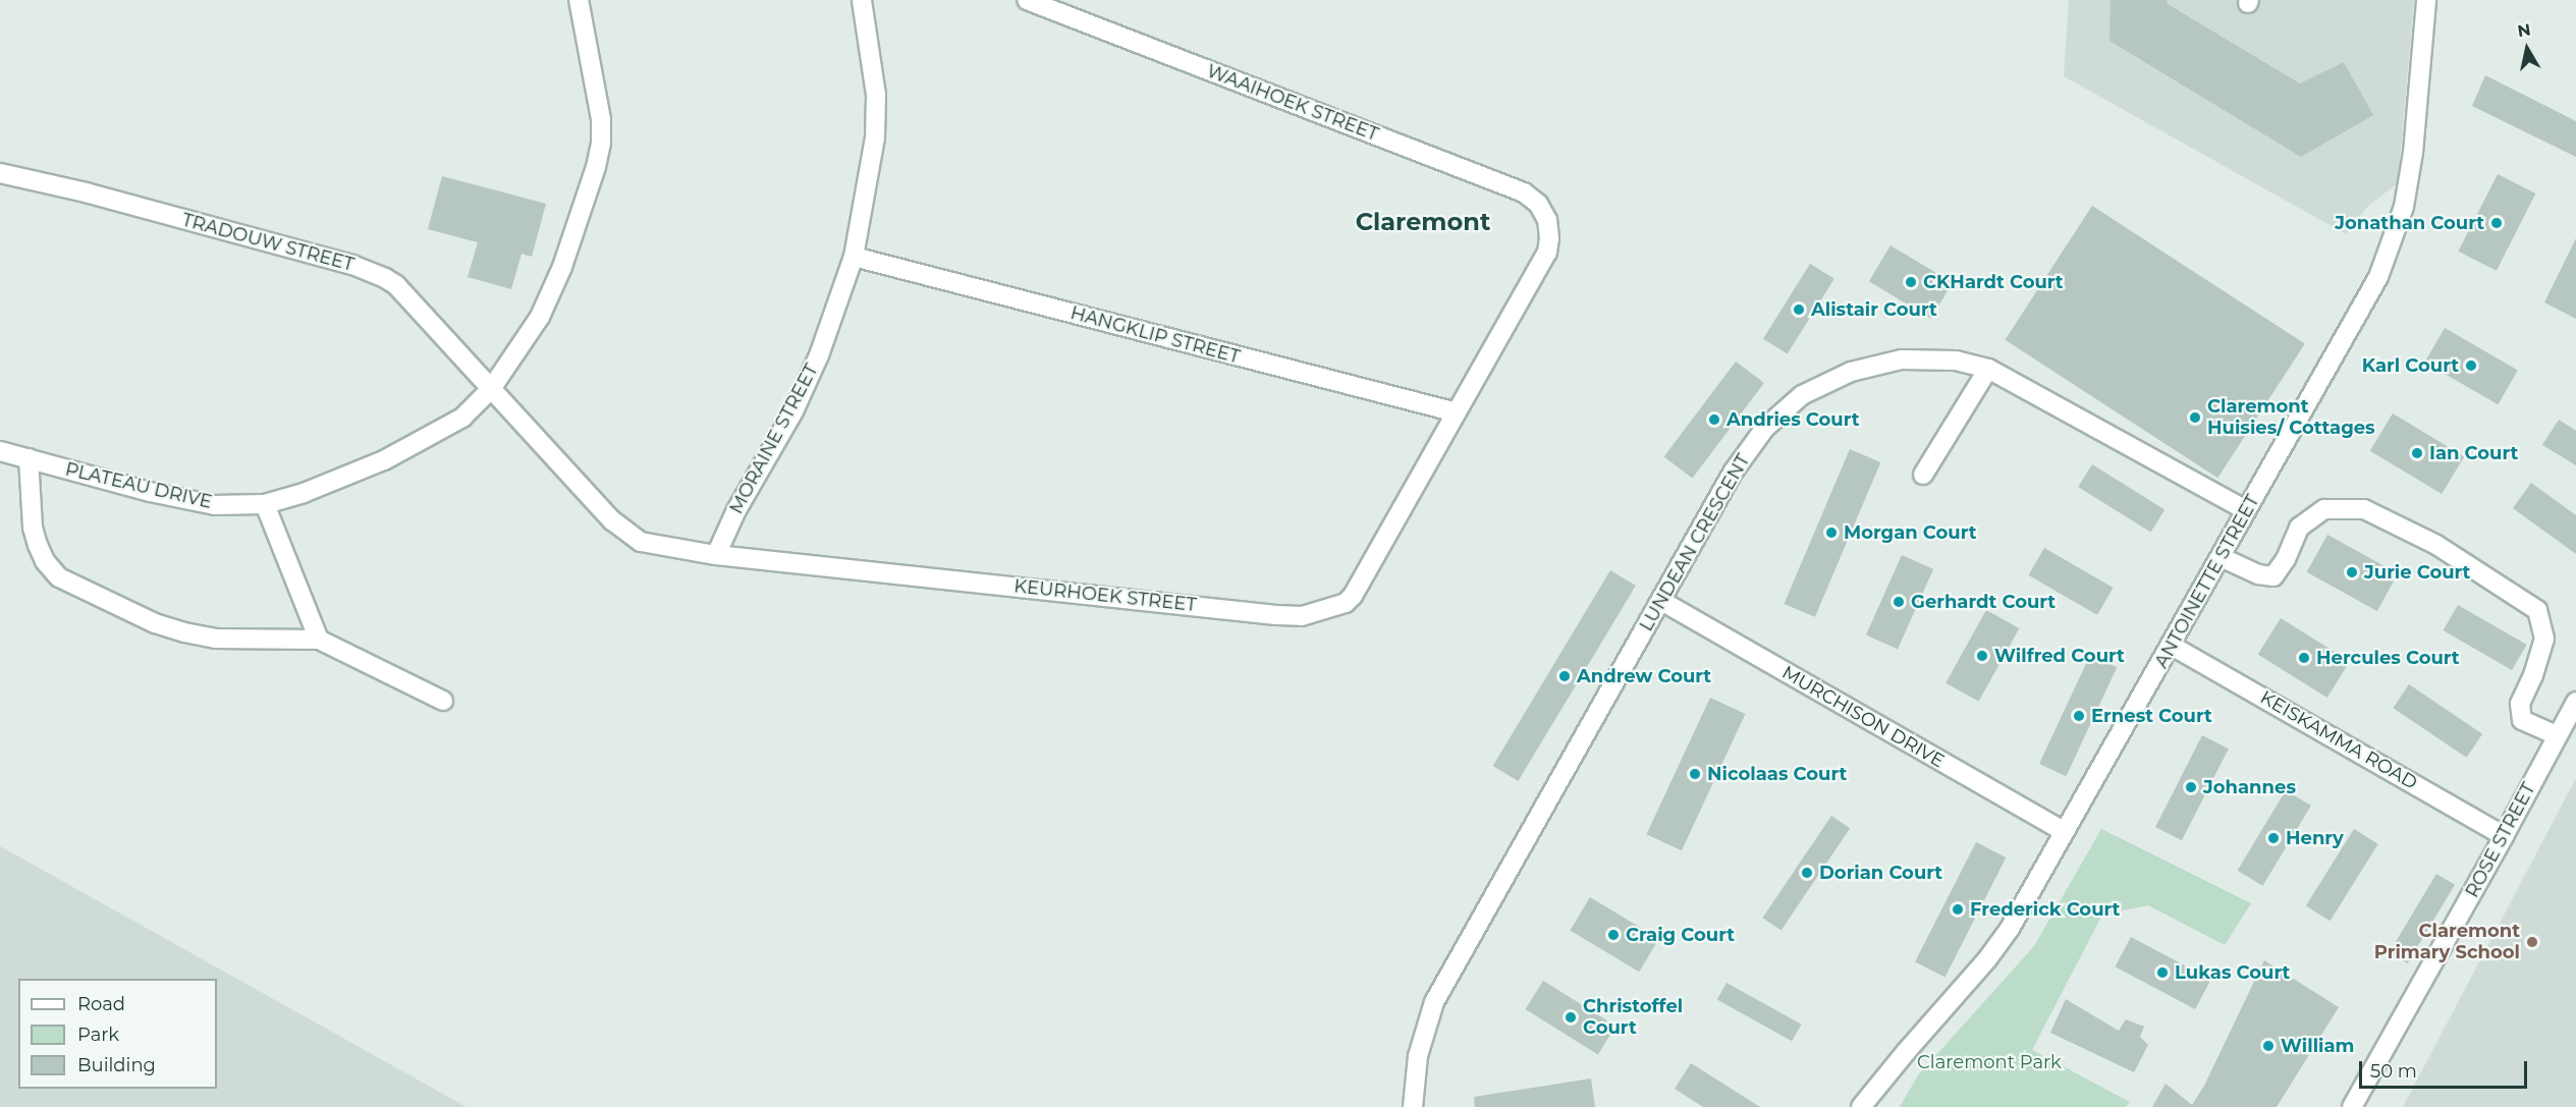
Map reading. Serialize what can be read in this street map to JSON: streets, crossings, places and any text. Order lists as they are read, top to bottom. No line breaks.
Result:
{"streets":{"street":["WAAIHOEK STREET","TRADOUW STREET","HANGKLIP STREET","MORAINE STREET","PLATEAU DRIVE","LUNDEAN CRESCENT","ANTOINETTE STREET","KEURHOEK STREET","MURCHISON DRIVE","KEISKAMMA ROAD","ROSE STREET"]},"crossings":[["WAAIHOEK STREET","KEURHOEK STREET"],["TRADOUW STREET","PLATEAU DRIVE"],["TRADOUW STREET","KEURHOEK STREET"],["HANGKLIP STREET","MORAINE STREET"],["HANGKLIP STREET","KEURHOEK STREET"],["MORAINE STREET","KEURHOEK STREET"],["PLATEAU DRIVE","KEURHOEK STREET"],["LUNDEAN CRESCENT","ANTOINETTE STREET"],["LUNDEAN CRESCENT","MURCHISON DRIVE"],["ANTOINETTE STREET","MURCHISON DRIVE"],["ANTOINETTE STREET","KEISKAMMA ROAD"],["KEISKAMMA ROAD","ROSE STREET"]],"districts":["Claremont"],"parks":["Claremont Park"],"places":["Jonathan Court","CKHardt Court","Alistair Court","Karl Court","Claremont Huisies/ Cottages","Andries Court","Ian Court","Morgan Court","Jurie Court","Gerhardt Court","Wilfred Court","Hercules Court","Andrew Court","Ernest Court","Nicolaas Court","Johannes","Henry","Dorian Court","Frederick Court","Craig Court","Claremont Primary School","Lukas Court","Christoffel Court","William"],"legend":["Road","Park","Building"],"scale_bar":"50 m","north":"top"}
